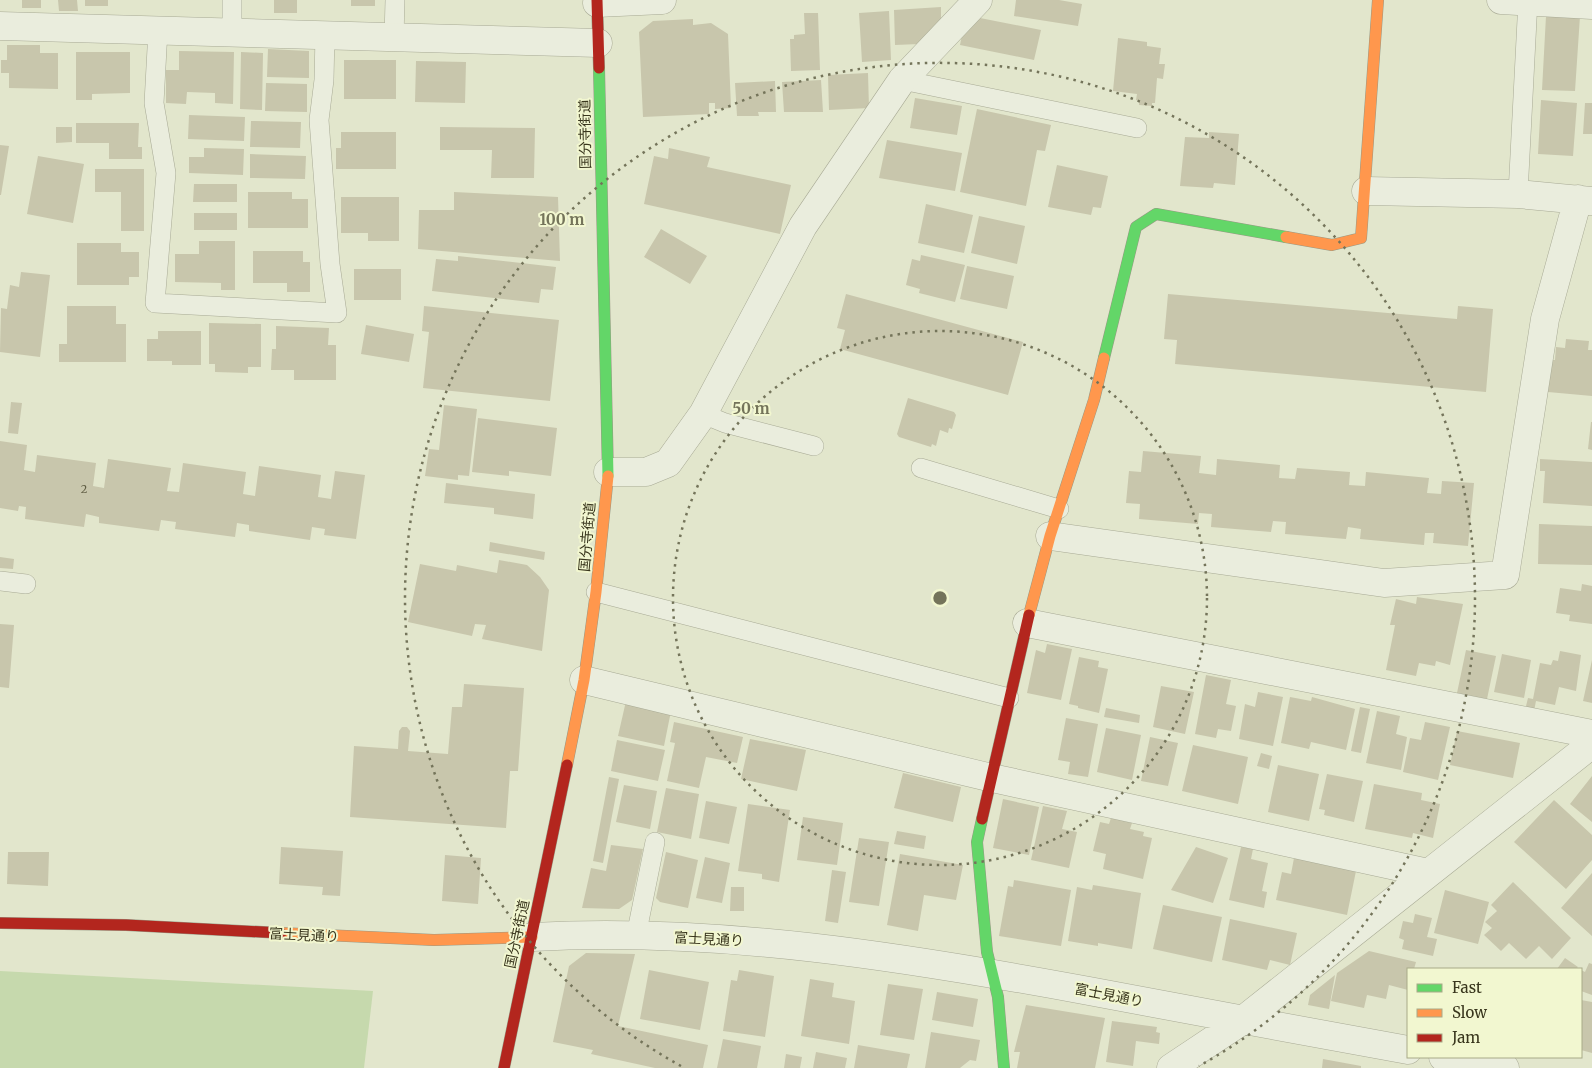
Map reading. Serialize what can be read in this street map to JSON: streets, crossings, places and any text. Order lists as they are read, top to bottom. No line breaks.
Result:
{"streets":{"street":["国分寺街道","富士見通り"]},"crossings":[["国分寺街道","富士見通り"]],"house_numbers":["2"],"legend":["Fast","Slow","Jam"],"rings":["100 m","50 m"]}
